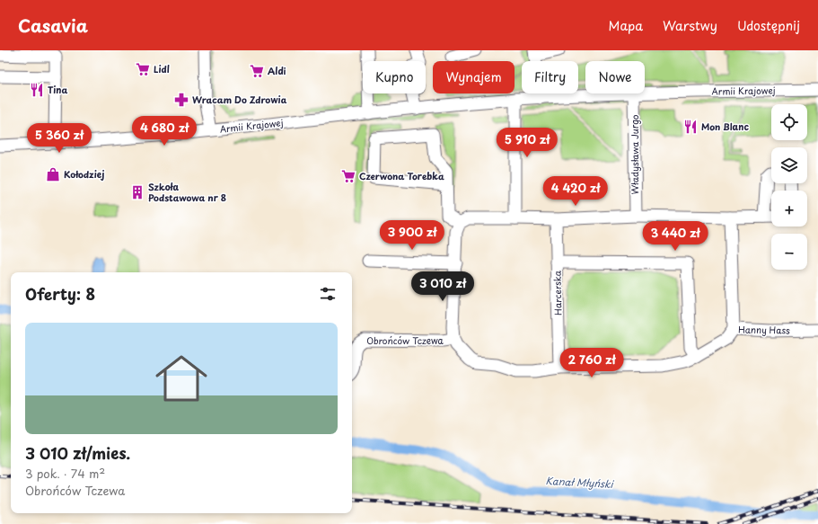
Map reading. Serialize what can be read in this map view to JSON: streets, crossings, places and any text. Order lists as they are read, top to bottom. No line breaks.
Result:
{"streets":{"street":["Armii Krajowej","Władysława Jurgo","Harcerska","Hanny Hass","Obrońców Tczewa"]},"crossings":[["Harcerska","Hanny Hass"],["Hanny Hass","Obrońców Tczewa"]],"water":["Kanał Młyński"],"places":{"supermarket":["Lidl","Aldi","Czerwona Torebka"],"restaurant":["Tina","Mon Blanc"],"pharmacy":["Wracam Do Zdrowia"],"shop":["Kołodziej"],"building":["Szkoła Podstawowa nr 8"]},"page":{"header":"Casavia","nav":["Mapa","Warstwy","Udostępnij"],"chip":["Kupno","Wynajem","Filtry","Nowe"],"map_buttons":["+","−"],"price":["4 680 zł","5 360 zł","5 910 zł","4 420 zł","3 900 zł","3 440 zł","3 010 zł","2 760 zł"],"heading":"Oferty: 8","list":[{"name":"3 010 zł/mies.","note":"3 pok. · 74 m² · Obrońców Tczewa"}]}}
